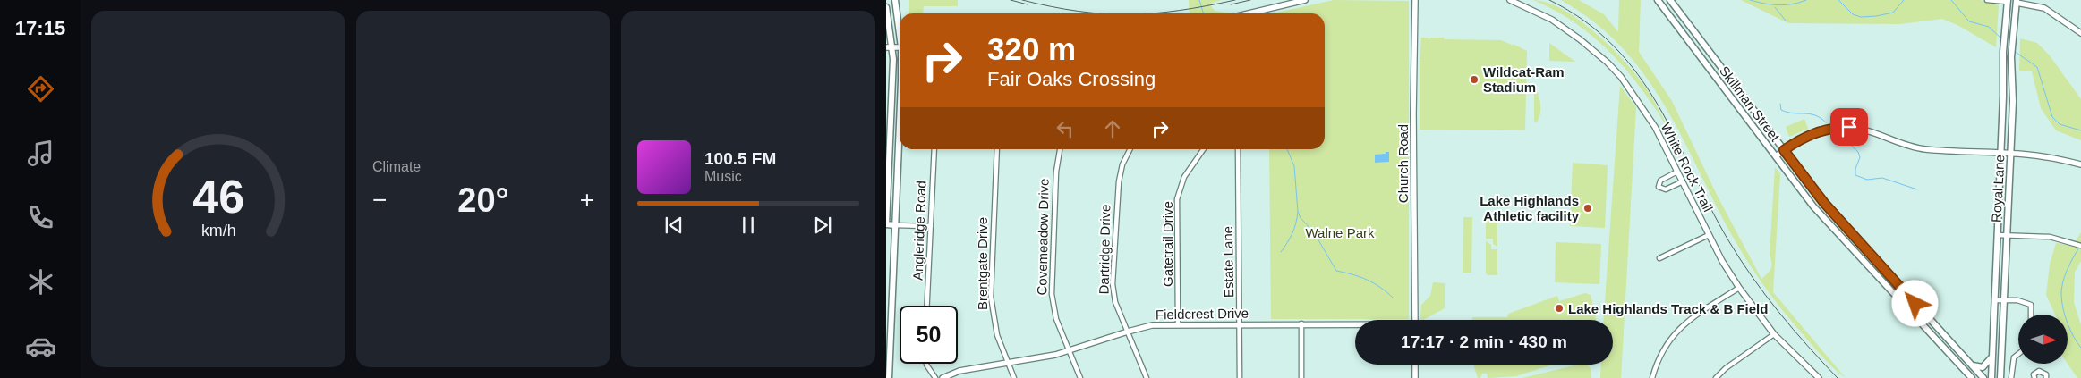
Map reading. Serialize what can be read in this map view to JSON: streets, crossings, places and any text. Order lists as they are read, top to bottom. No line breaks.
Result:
{"streets":{"main road":["Skillman Street","Royal Lane"],"street":["Church Road","White Rock Trail","Angleridge Road","Covemeadow Drive","Gatetrail Drive","Dartridge Drive","Estate Lane","Brentgate Drive","Fieldcrest Drive"]},"crossings":[["Covemeadow Drive","Fieldcrest Drive"],["Gatetrail Drive","Fieldcrest Drive"],["Dartridge Drive","Fieldcrest Drive"],["Estate Lane","Fieldcrest Drive"],["Brentgate Drive","Fieldcrest Drive"]],"parks":["Walne Park"],"places":["Wildcat-Ram Stadium","Lake Highlands Athletic facility","Lake Highlands Track & B Field"],"north":"right","page":{"tabs":"17:15","tile":"Climate","turn":["320 m","Fair Oaks Crossing"],"song":["100.5 FM","Music"],"heat":["−","20°","+"],"limit":"50","trip":"17:17 · 2 min · 430 m","gauge":["46","km/h"]}}
